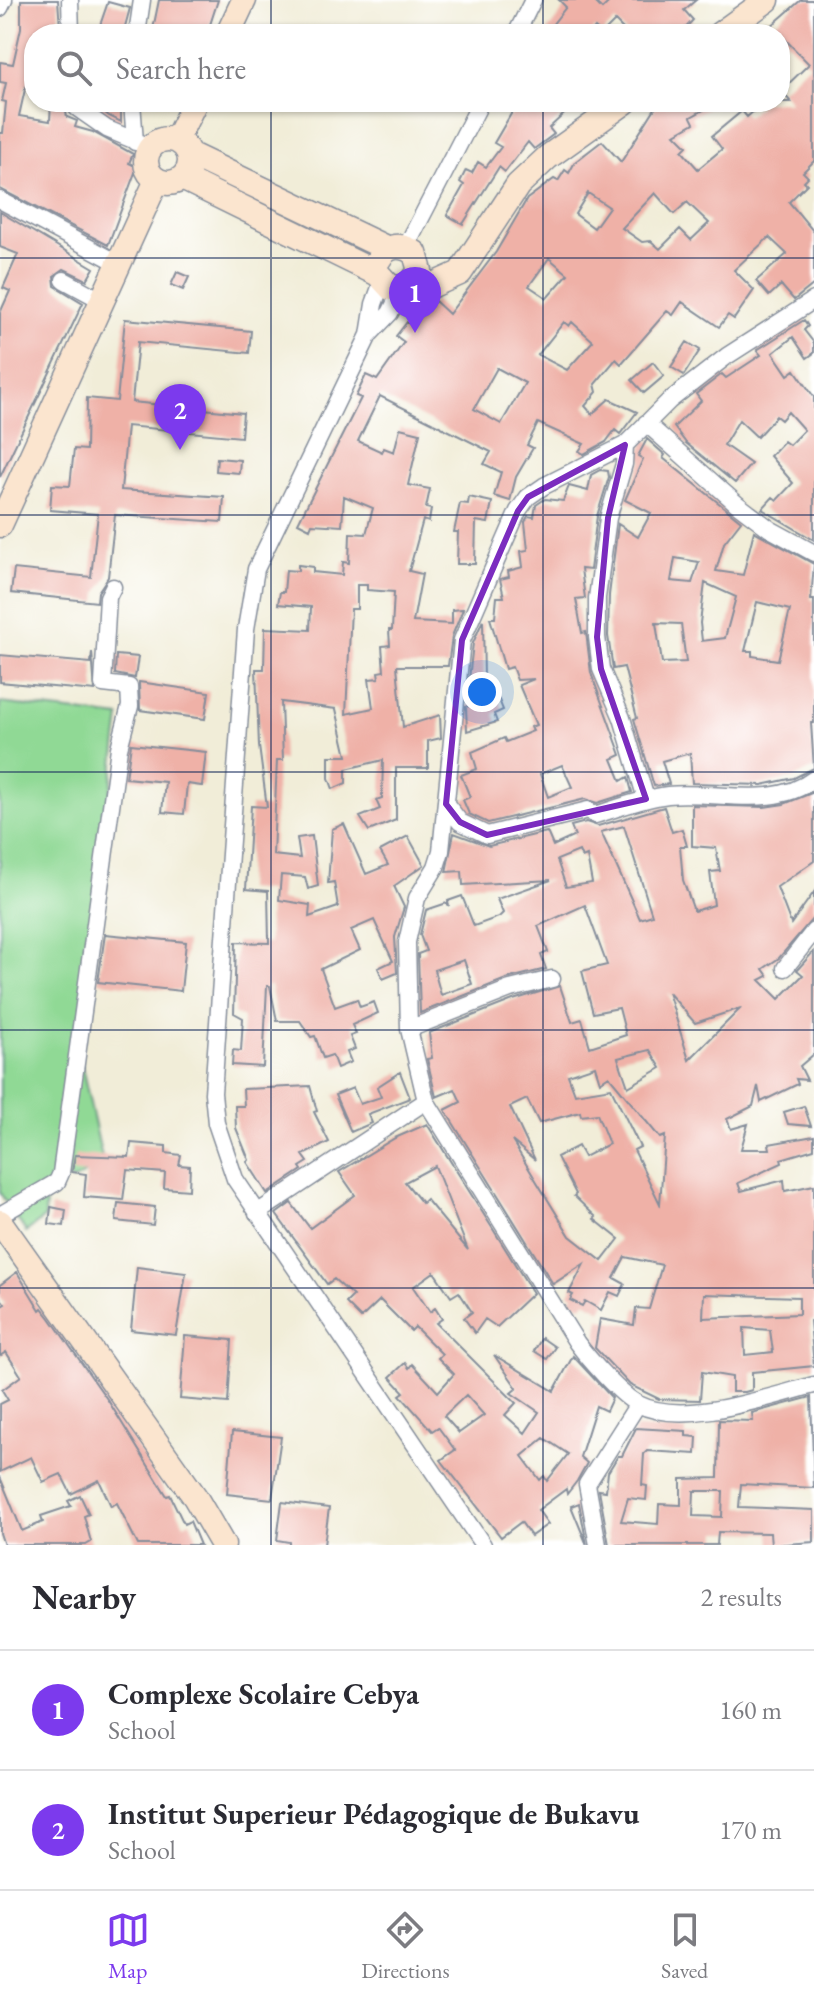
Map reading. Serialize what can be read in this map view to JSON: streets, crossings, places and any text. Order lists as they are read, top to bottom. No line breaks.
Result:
{"page":{"search":"Search here","pins":["1","2"],"heading":["Nearby","2 results"],"list":[{"mark":"1","name":"Complexe Scolaire Cebya","note":"School","value":"160 m"},{"mark":"2","name":"Institut Superieur Pédagogique de Bukavu","note":"School","value":"170 m"}],"nav":["Map","Directions","Saved"]}}
